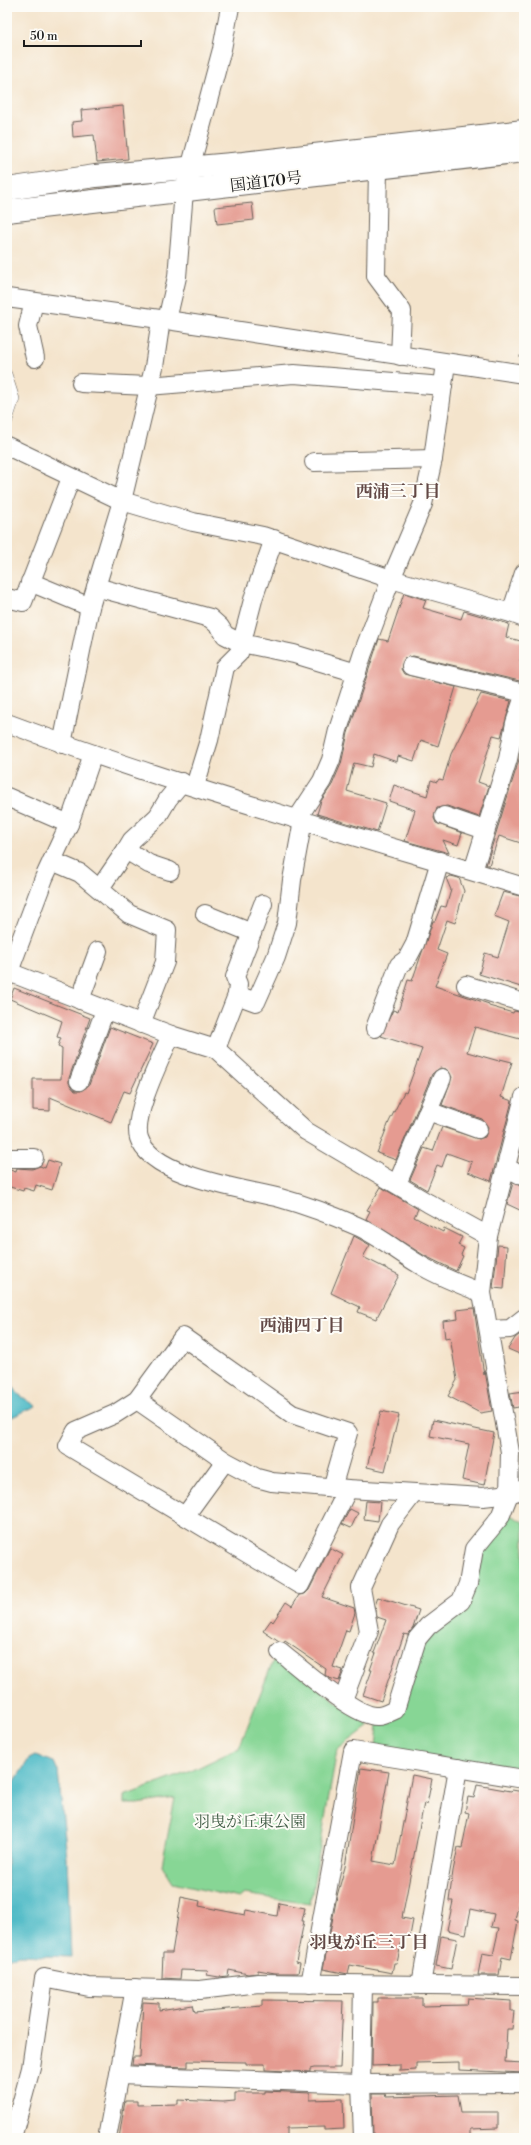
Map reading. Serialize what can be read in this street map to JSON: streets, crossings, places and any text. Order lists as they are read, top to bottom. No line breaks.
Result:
{"streets":{"highway":["国道170号"]},"districts":["西浦三丁目","西浦四丁目","羽曳が丘三丁目"],"parks":["羽曳が丘東公園"],"scale_bar":"50 m"}
